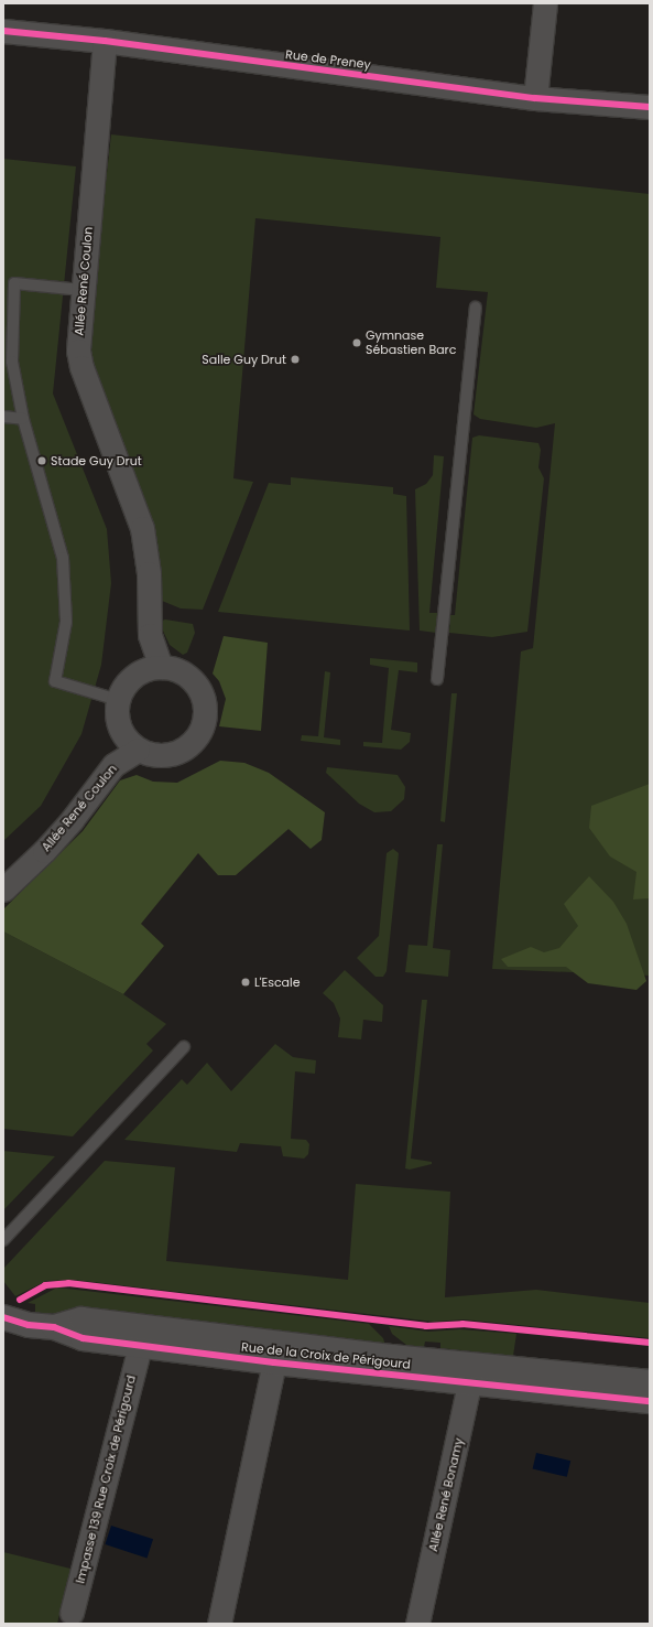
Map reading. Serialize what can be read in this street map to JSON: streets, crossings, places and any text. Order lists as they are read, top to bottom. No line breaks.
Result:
{"streets":{"street":["Rue de Preney","Allée René Coulon","Rue de la Croix de Périgourd","Impasse 139 Rue Croix de Périgourd","Allée René Bonamy"]},"crossings":[["Rue de Preney","Allée René Coulon"],["Rue de la Croix de Périgourd","Impasse 139 Rue Croix de Périgourd"],["Rue de la Croix de Périgourd","Allée René Bonamy"]],"places":["Gymnase Sébastien Barc","Salle Guy Drut","Stade Guy Drut","L'Escale"]}
